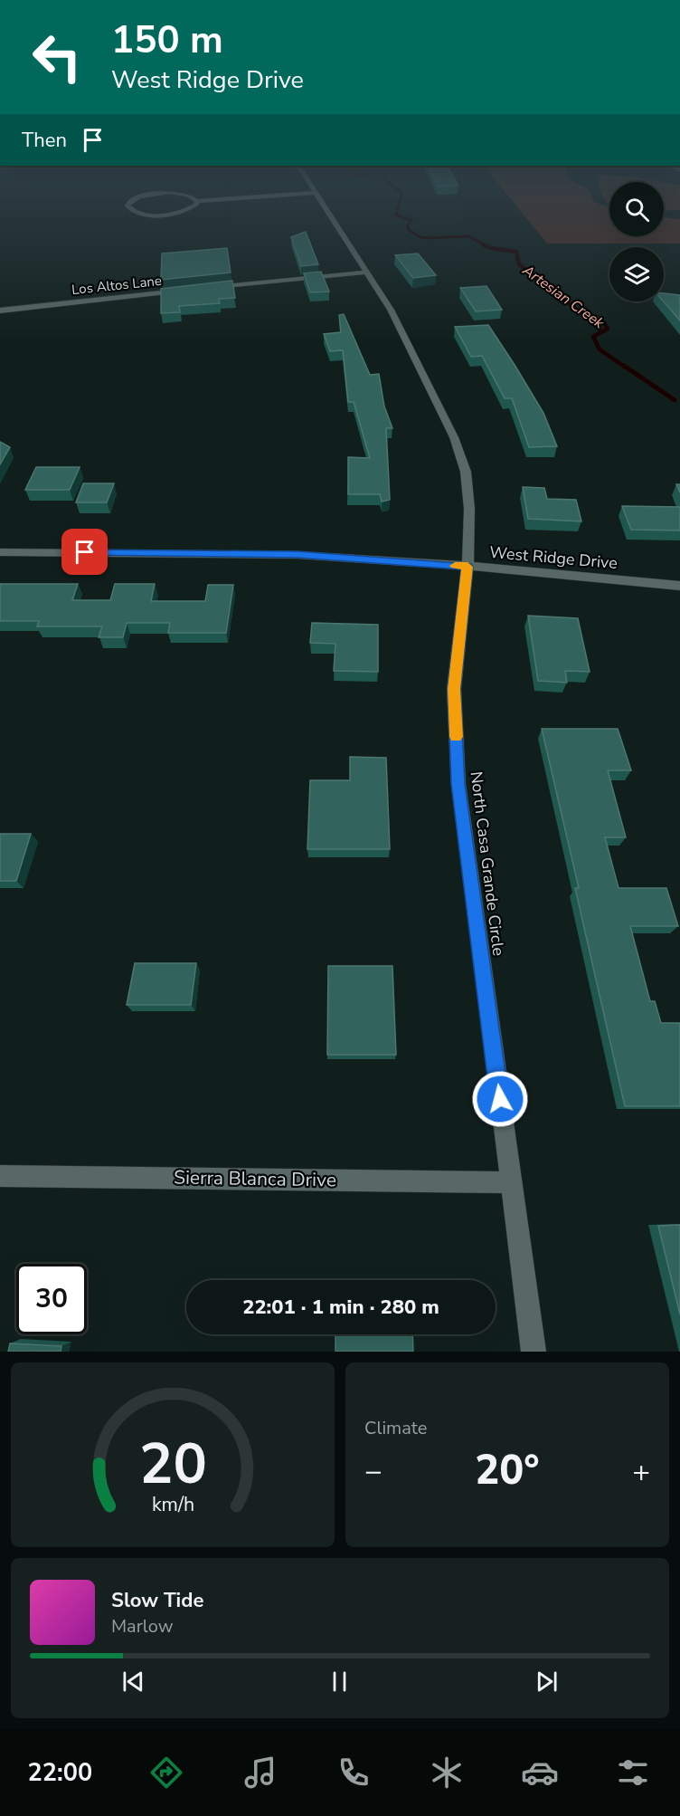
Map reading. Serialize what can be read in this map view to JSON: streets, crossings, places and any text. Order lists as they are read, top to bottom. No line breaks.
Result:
{"streets":{"street":["Los Altos Lane","West Ridge Drive","North Casa Grande Circle","Sierra Blanca Drive"]},"crossings":[["West Ridge Drive","North Casa Grande Circle"],["North Casa Grande Circle","Sierra Blanca Drive"]],"water":["Artesian Creek"],"page":{"turn":["150 m","West Ridge Drive"],"then":"Then","limit":"30","trip":"22:01 · 1 min · 280 m","tile":"Climate","heat":["−","20°","+"],"song":["Slow Tide","Marlow"],"tabs":"22:00","gauge":["20","km/h"]}}
